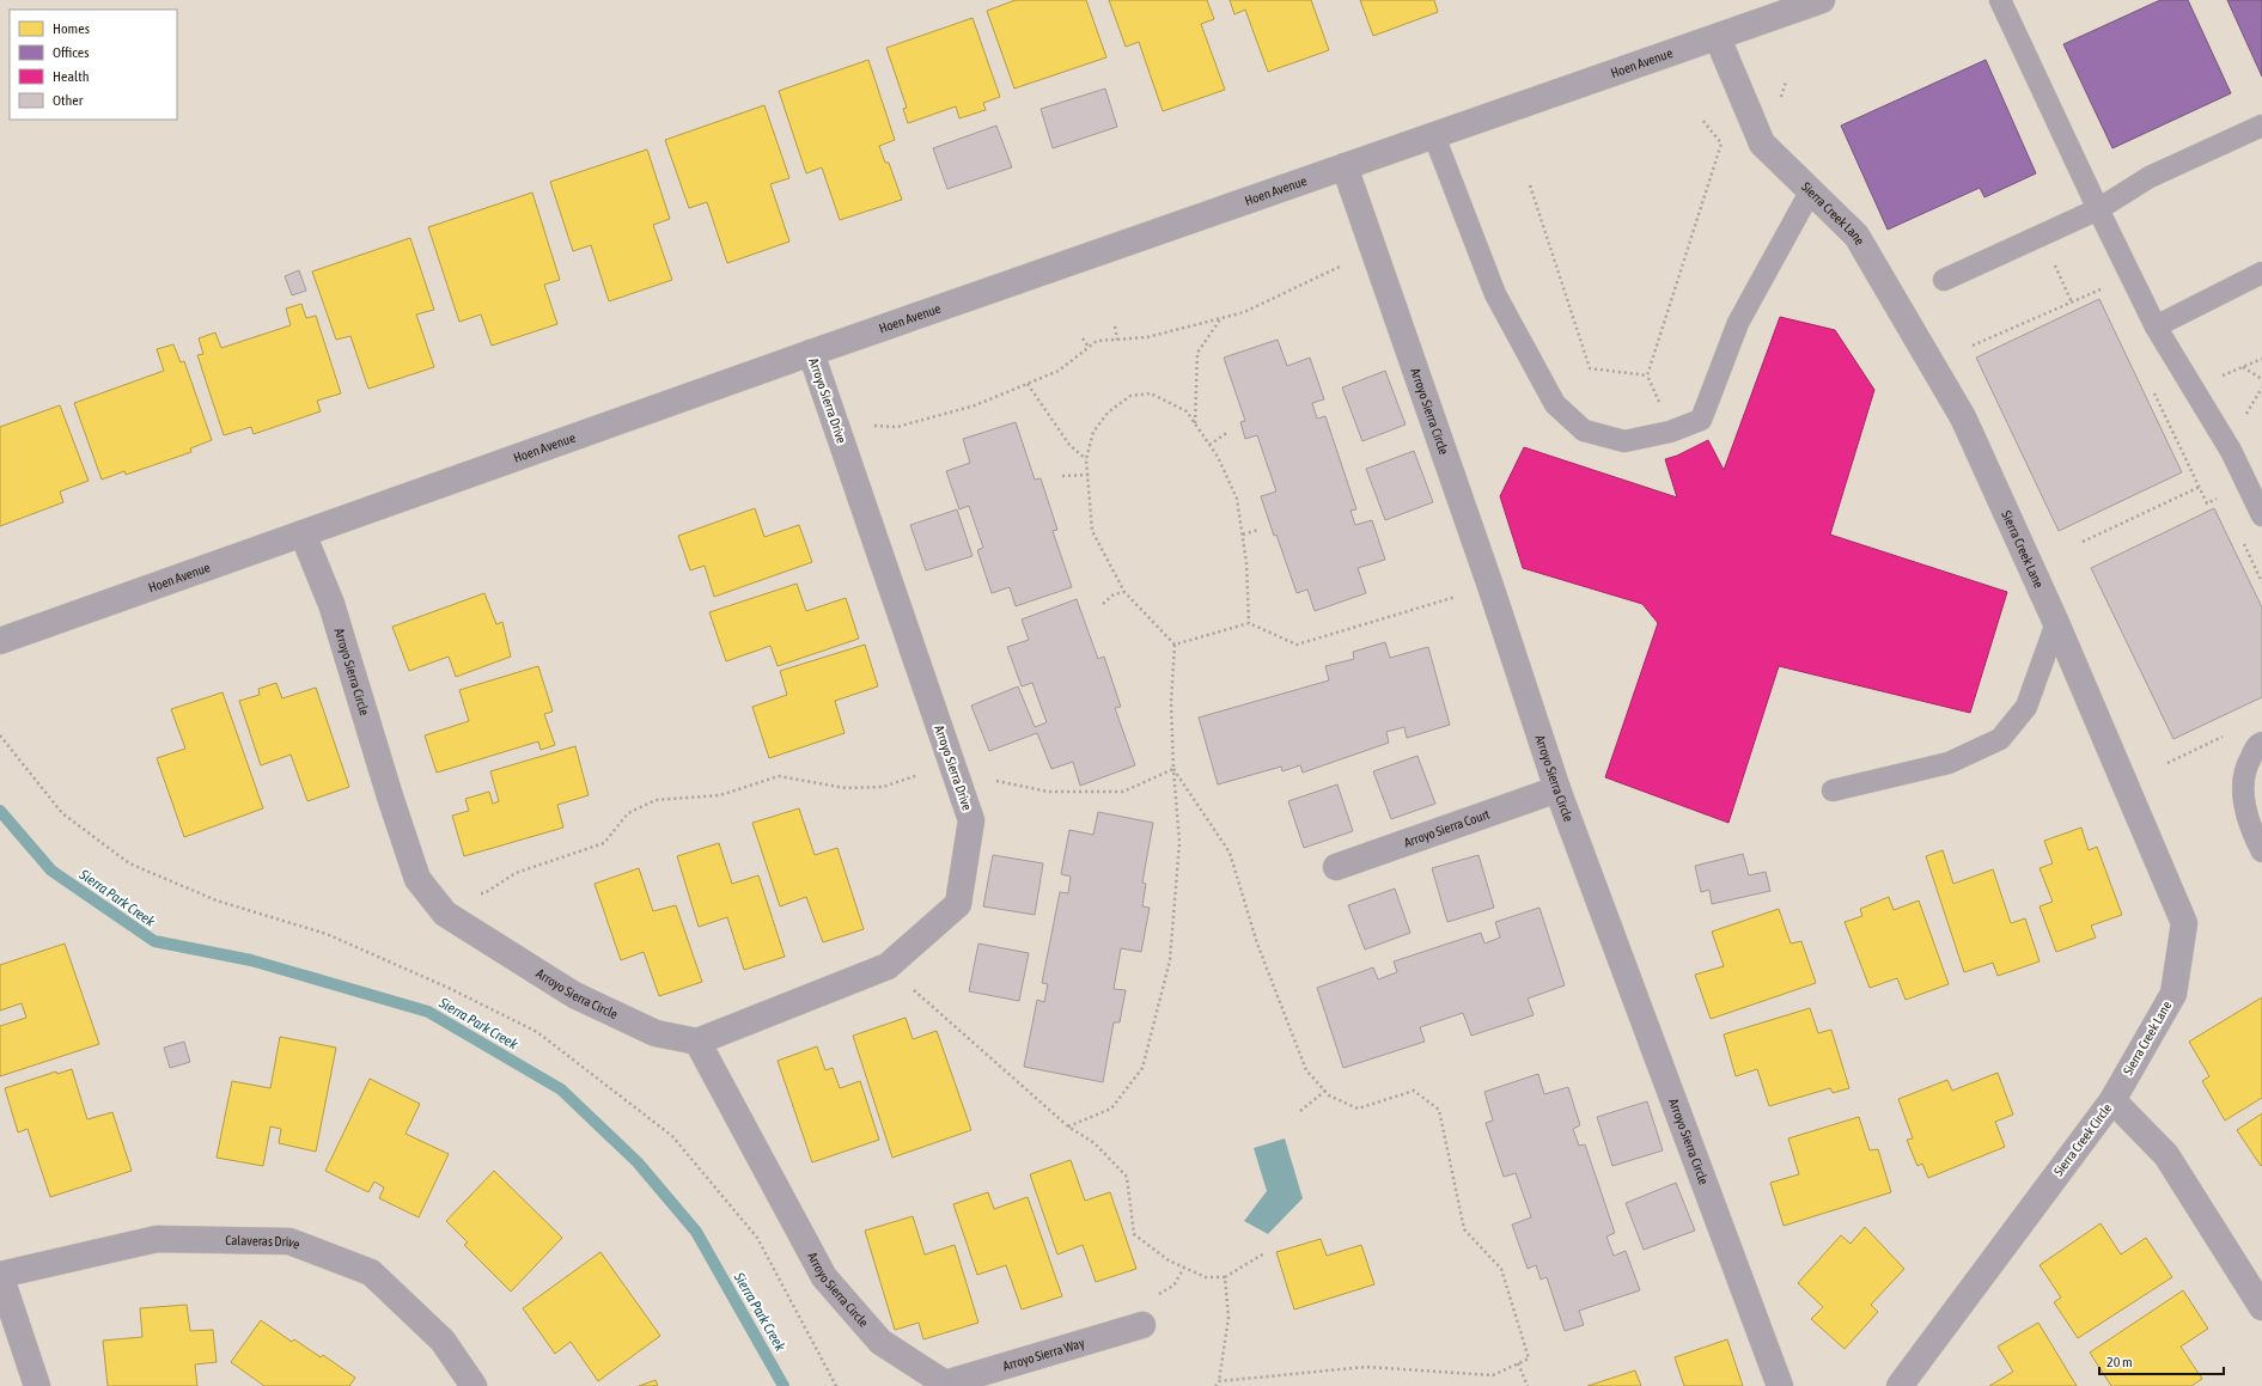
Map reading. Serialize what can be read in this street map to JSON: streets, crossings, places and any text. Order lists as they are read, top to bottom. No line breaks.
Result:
{"streets":{"street":["Hoen Avenue","Sierra Creek Lane","Arroyo Sierra Drive","Arroyo Sierra Circle","Arroyo Sierra Court","Sierra Creek Circle","Calaveras Drive","Arroyo Sierra Way"]},"crossings":[["Hoen Avenue","Sierra Creek Lane"],["Hoen Avenue","Arroyo Sierra Drive"],["Hoen Avenue","Arroyo Sierra Circle"],["Sierra Creek Lane","Sierra Creek Circle"],["Arroyo Sierra Drive","Arroyo Sierra Circle"],["Arroyo Sierra Circle","Arroyo Sierra Court"],["Arroyo Sierra Circle","Arroyo Sierra Way"]],"water":["Sierra Park Creek"],"legend":["Homes","Offices","Health","Other"],"scale_bar":"20 m"}
